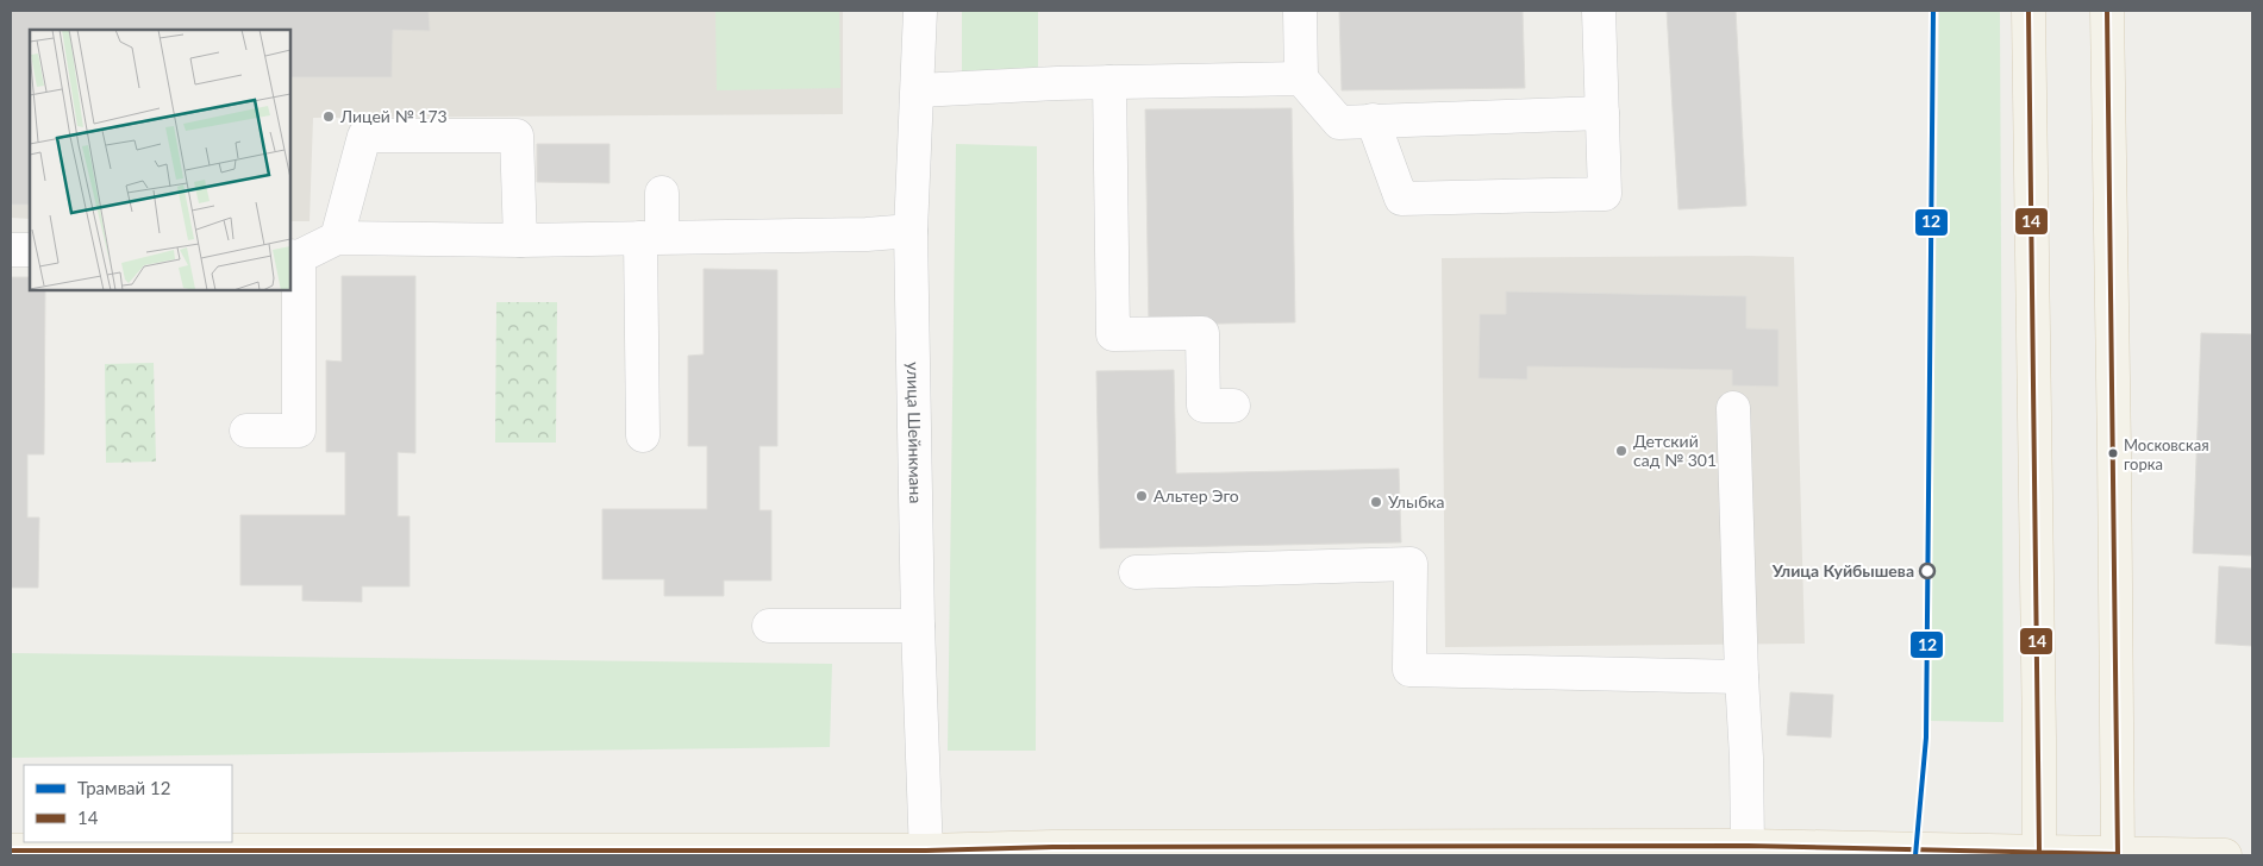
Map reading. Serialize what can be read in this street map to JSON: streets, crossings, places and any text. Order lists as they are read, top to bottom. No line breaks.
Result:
{"streets":{"street":["улица Шейнкмана"]},"places":["Лицей № 173","Детский сад № 301","Московская горка","Альтер Эго","Улыбка","Улица Куйбышева"],"lines":["tram line 12","transit line 14"],"legend":["Трамвай 12","14"]}
